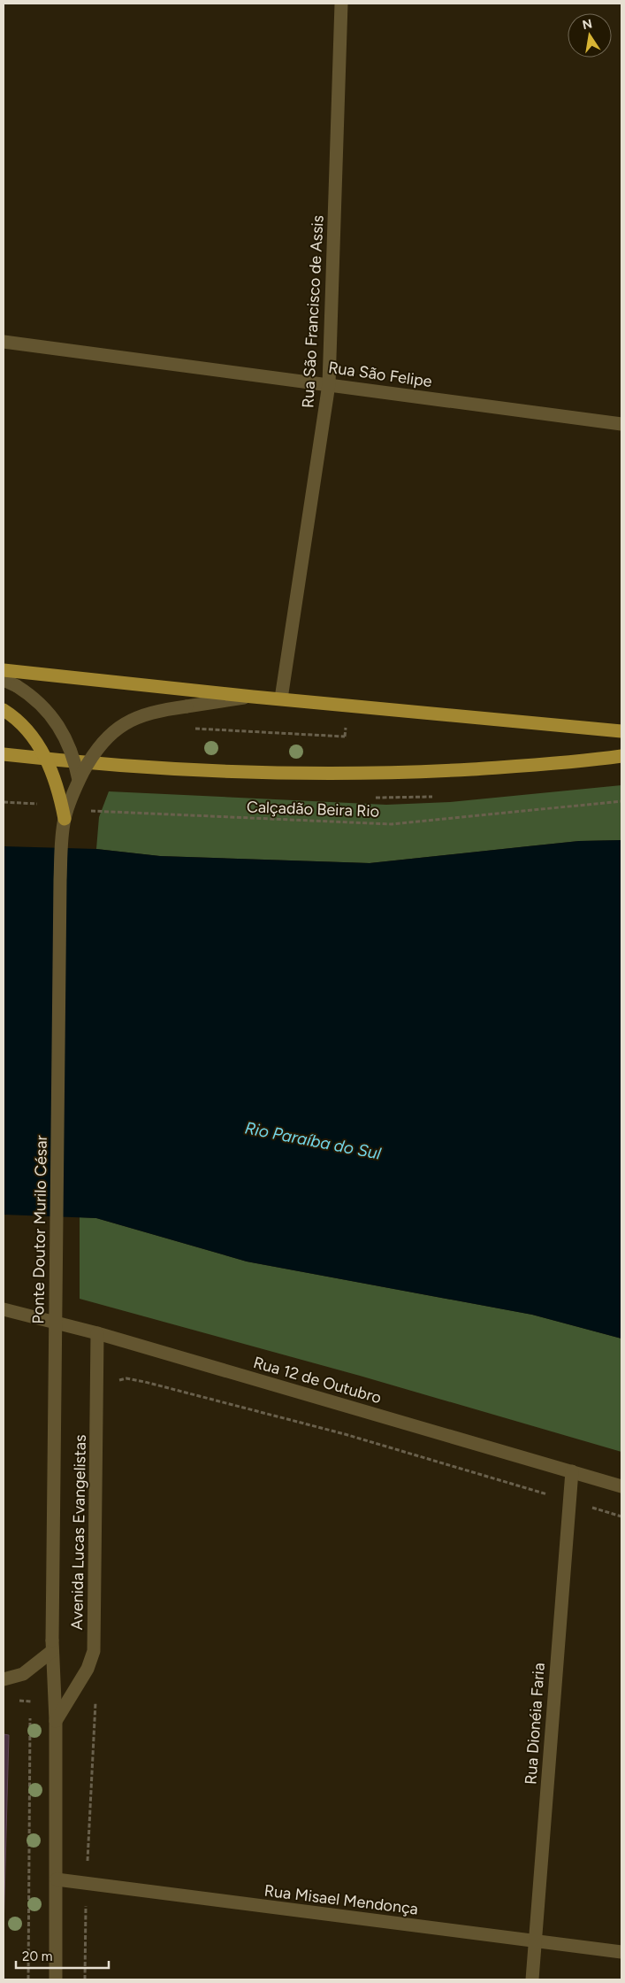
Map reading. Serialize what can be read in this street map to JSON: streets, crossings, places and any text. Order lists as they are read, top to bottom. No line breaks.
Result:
{"streets":{"street":["Rua São Francisco de Assis","Rua São Felipe","Ponte Doutor Murilo César","Rua 12 de Outubro","Avenida Lucas Evangelistas","Rua Dionéia Faria","Rua Misael Mendonça"],"path":["Calçadão Beira Rio"]},"crossings":[["Rua São Francisco de Assis","Rua São Felipe"],["Ponte Doutor Murilo César","Avenida Lucas Evangelistas"],["Ponte Doutor Murilo César","Rua Misael Mendonça"],["Rua 12 de Outubro","Avenida Lucas Evangelistas"],["Rua 12 de Outubro","Rua Dionéia Faria"],["Rua Dionéia Faria","Rua Misael Mendonça"]],"water":["Rio Paraíba do Sul"],"scale_bar":"20 m","north":"top"}
